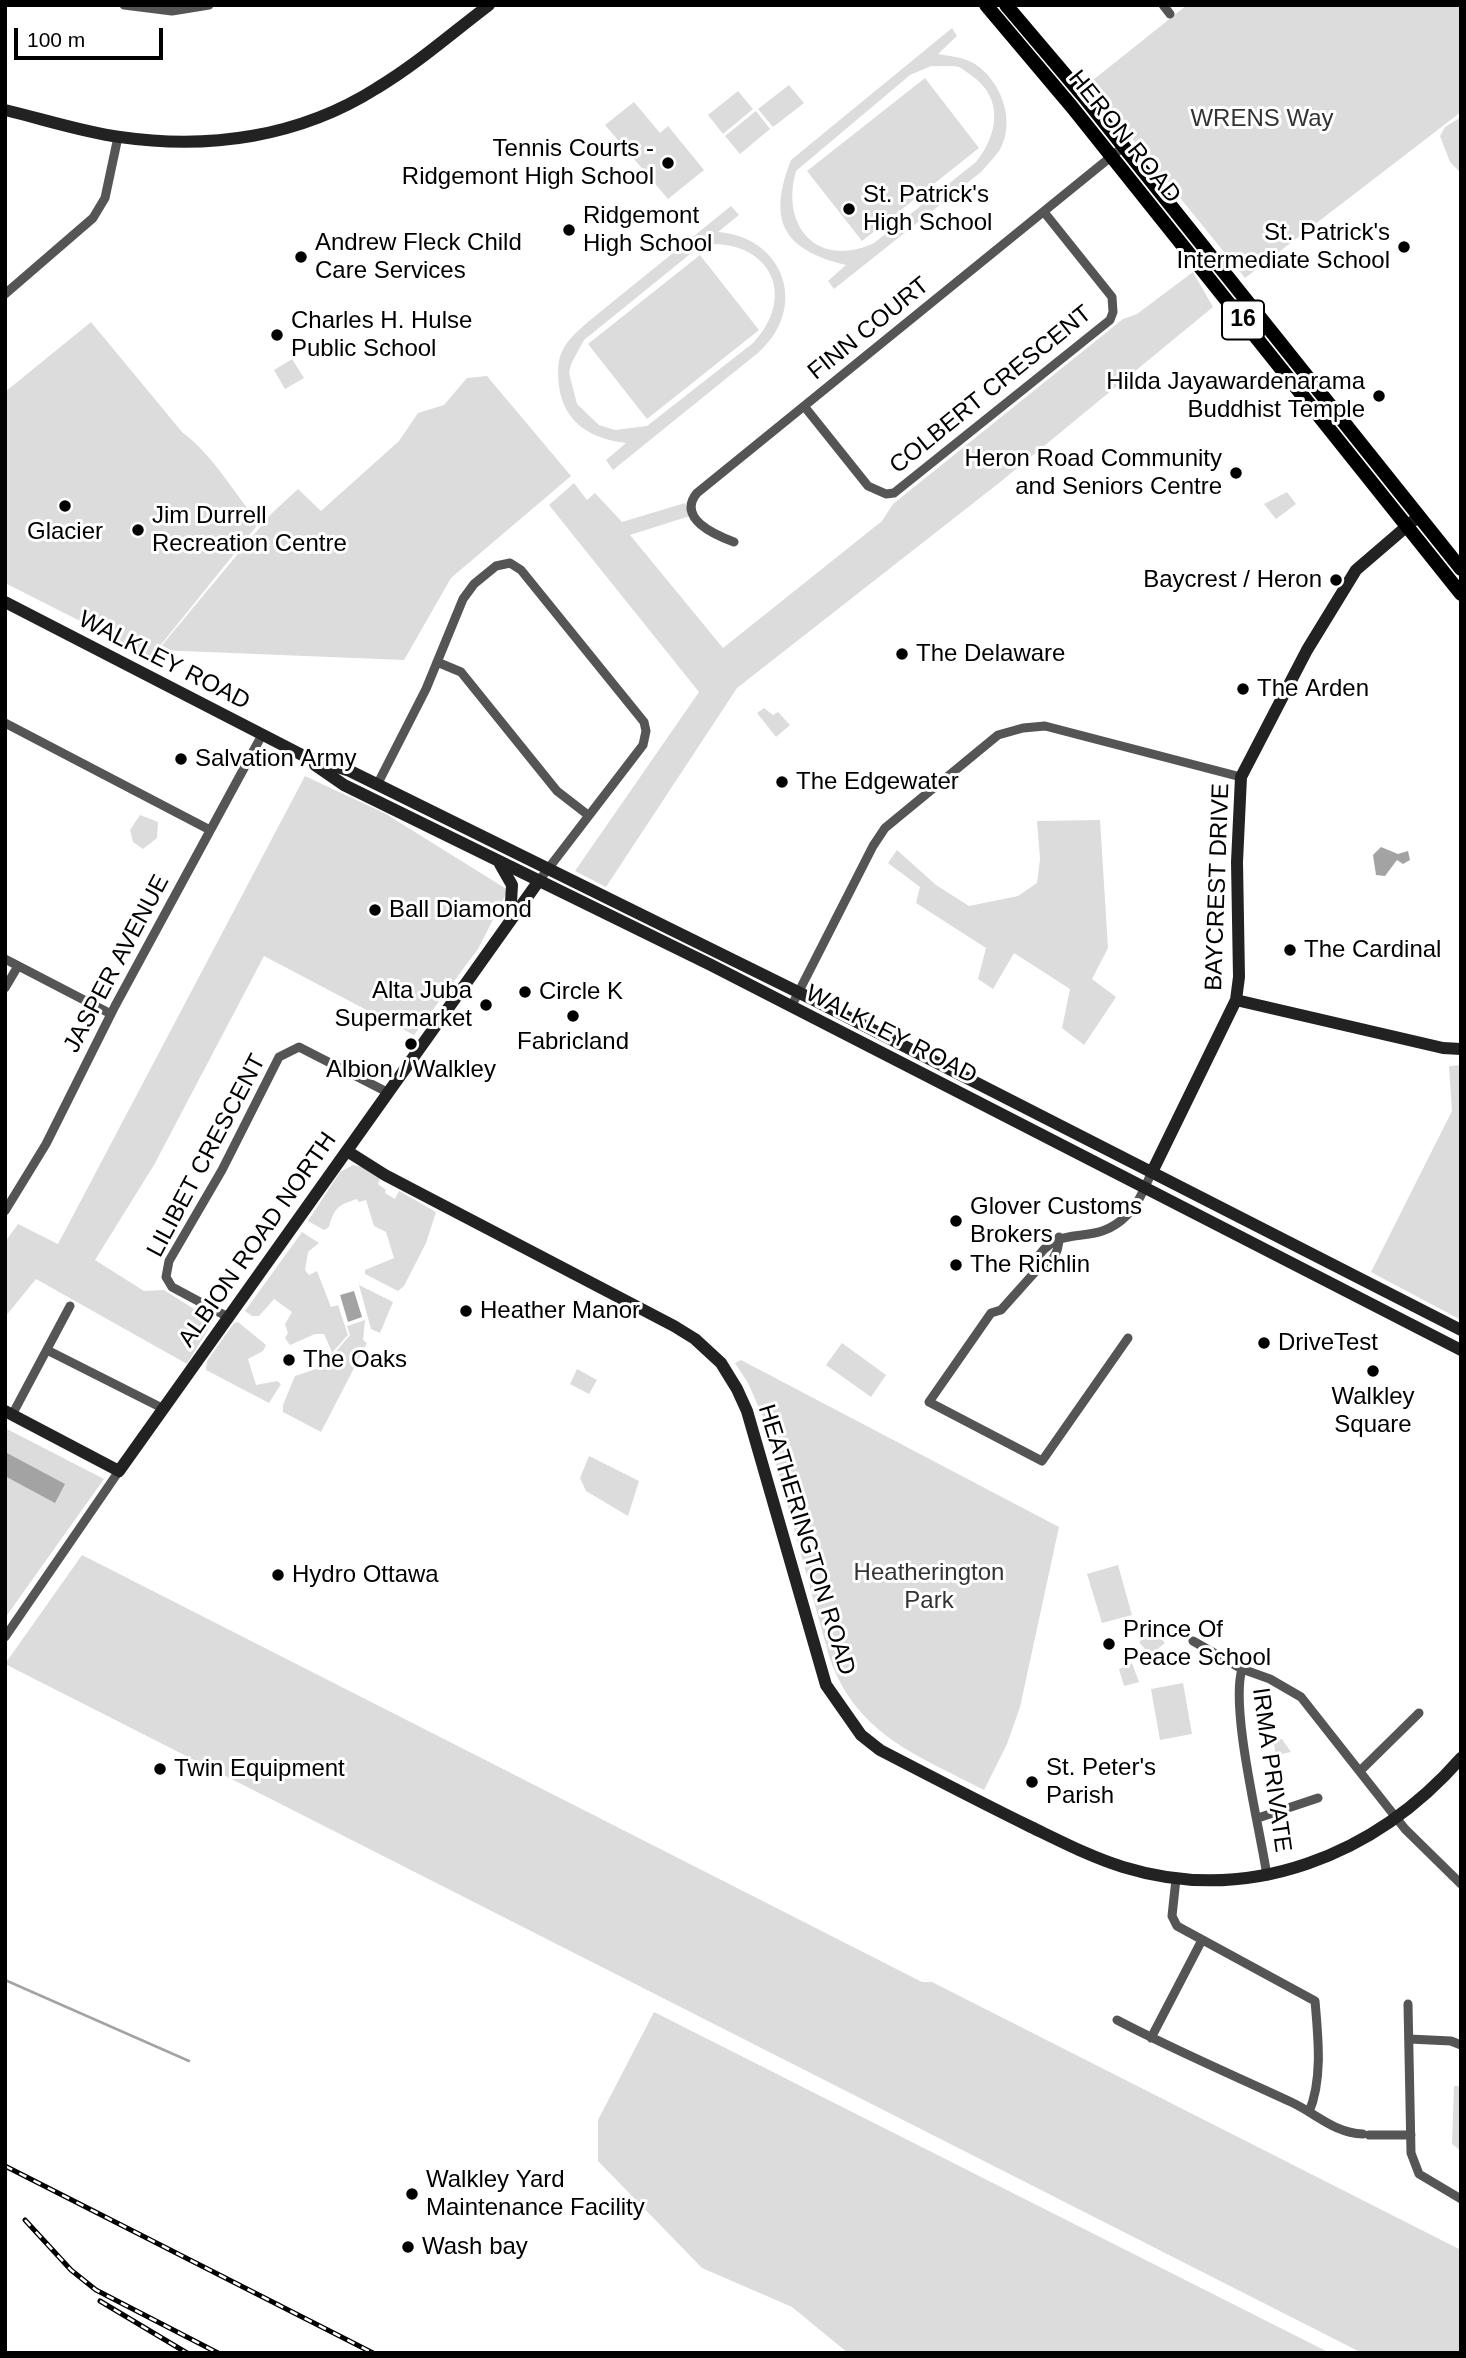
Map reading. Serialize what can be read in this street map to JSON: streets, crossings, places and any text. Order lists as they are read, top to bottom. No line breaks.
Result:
{"streets":{"main road":["HERON ROAD","16"],"street":["FINN COURT","COLBERT CRESCENT","WALKLEY ROAD","BAYCREST DRIVE","JASPER AVENUE","LILIBET CRESCENT","ALBION ROAD NORTH","HEATHERINGTON ROAD","IRMA PRIVATE"]},"crossings":[["HERON ROAD","FINN COURT"],["HERON ROAD","BAYCREST DRIVE"],["FINN COURT","COLBERT CRESCENT"],["WALKLEY ROAD","BAYCREST DRIVE"],["WALKLEY ROAD","JASPER AVENUE"],["WALKLEY ROAD","ALBION ROAD NORTH"],["LILIBET CRESCENT","ALBION ROAD NORTH"],["ALBION ROAD NORTH","HEATHERINGTON ROAD"],["HEATHERINGTON ROAD","IRMA PRIVATE"]],"parks":["WRENS Way","Heatherington Park"],"places":["Tennis Courts - Ridgemont High School","St. Patrick's High School","Ridgemont High School","St. Patrick's Intermediate School","Andrew Fleck Child Care Services","Charles H. Hulse Public School","Hilda Jayawardenarama Buddhist Temple","Heron Road Community and Seniors Centre","Glacier","Jim Durrell Recreation Centre","Baycrest / Heron","The Delaware","The Arden","Salvation Army","The Edgewater","Ball Diamond","The Cardinal","Circle K","Alta Juba Supermarket","Fabricland","Albion / Walkley","Glover Customs Brokers","The Richlin","Heather Manor","DriveTest","The Oaks","Walkley Square","Hydro Ottawa","Prince Of Peace School","Twin Equipment","St. Peter's Parish","Walkley Yard Maintenance Facility","Wash bay"],"scale_bar":"100 m"}
